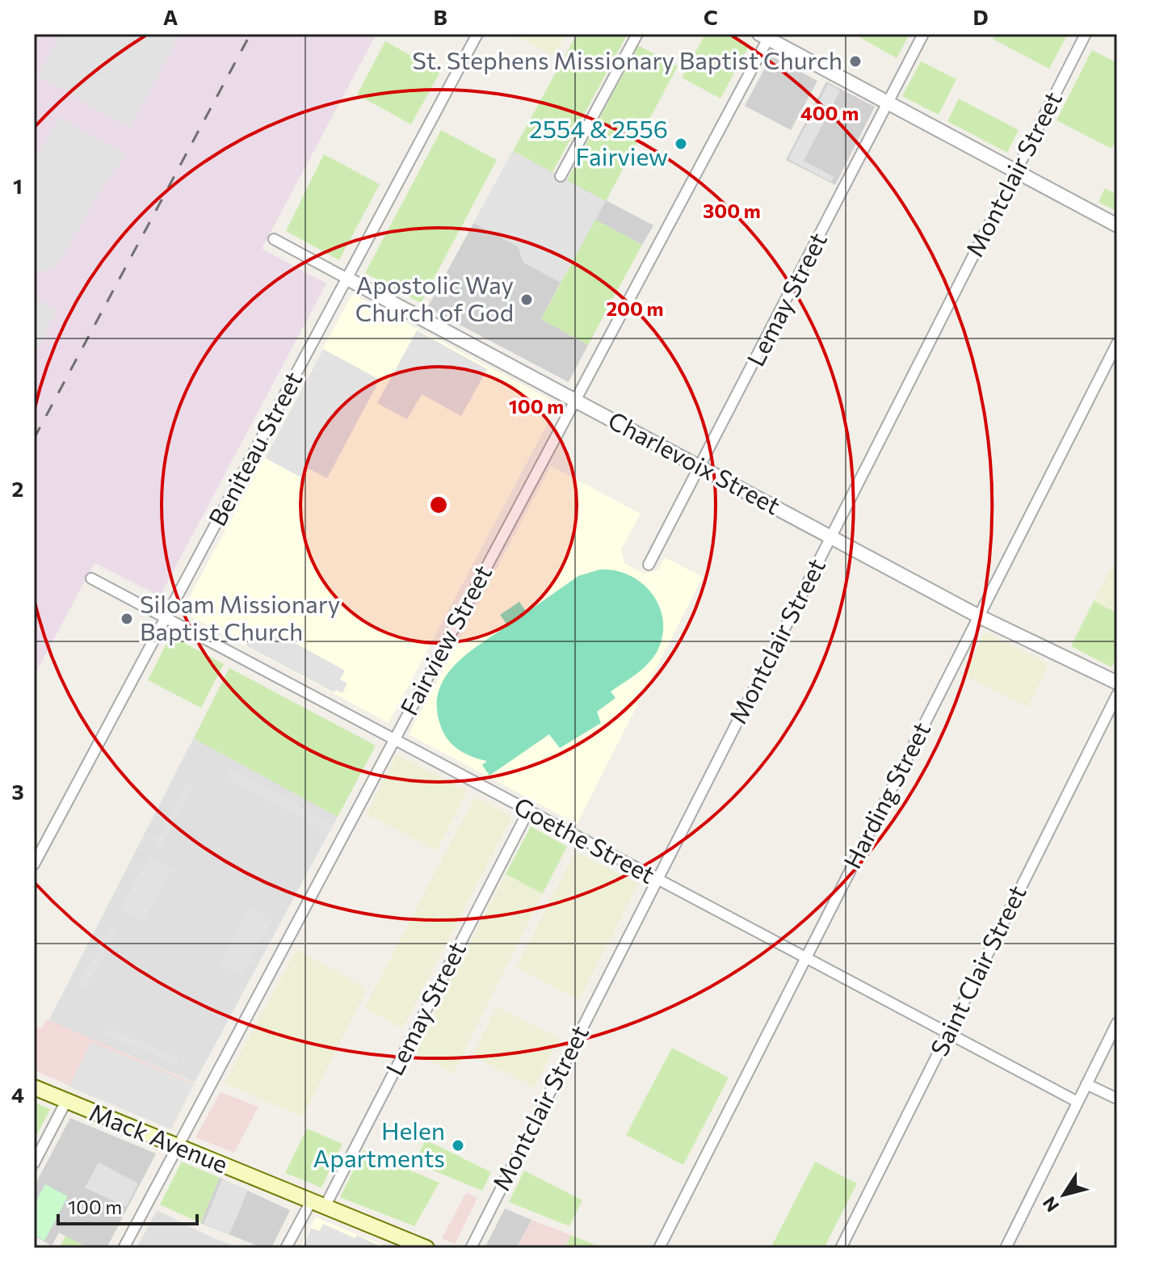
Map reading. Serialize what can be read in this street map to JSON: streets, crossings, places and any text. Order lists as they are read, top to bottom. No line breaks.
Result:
{"streets":{"main road":["Mack Avenue"],"street":["Montclair Street","Lemay Street","Beniteau Street","Charlevoix Street","Fairview Street","Harding Street","Goethe Street","Saint Clair Street"]},"crossings":[["Montclair Street","Charlevoix Street"],["Montclair Street","Goethe Street"],["Lemay Street","Charlevoix Street"],["Lemay Street","Goethe Street"],["Lemay Street","Mack Avenue"],["Beniteau Street","Charlevoix Street"],["Beniteau Street","Goethe Street"],["Charlevoix Street","Fairview Street"],["Charlevoix Street","Harding Street"],["Fairview Street","Goethe Street"],["Fairview Street","Mack Avenue"],["Harding Street","Goethe Street"],["Goethe Street","Saint Clair Street"]],"places":["St. Stephens Missionary Baptist Church","2554 & 2556 Fairview","Apostolic Way Church of God","Siloam Missionary Baptist Church","Helen Apartments"],"scale_bar":"100 m","north":"bottom left","grid":{"columns":["A","B","C","D"],"rows":["1","2","3","4"]},"rings":["400 m","300 m","200 m","100 m"]}
